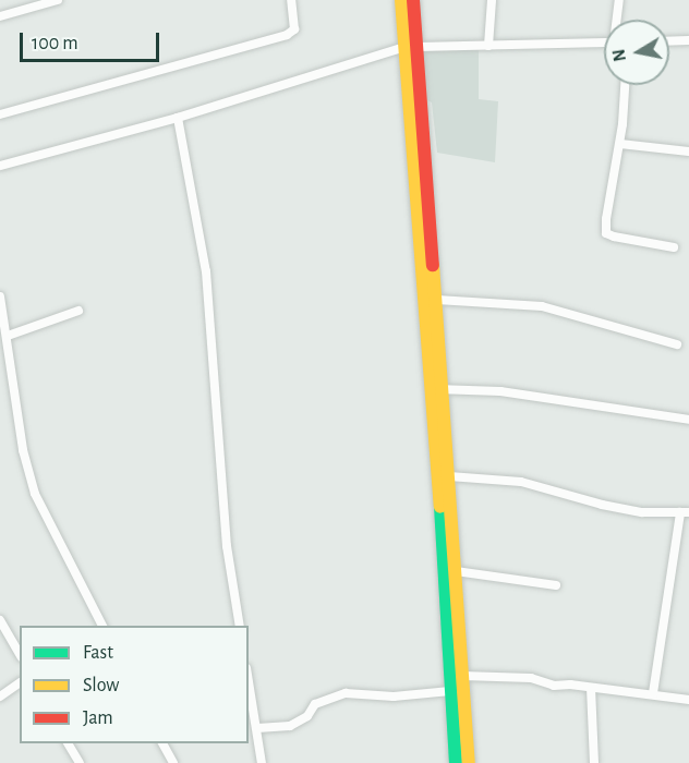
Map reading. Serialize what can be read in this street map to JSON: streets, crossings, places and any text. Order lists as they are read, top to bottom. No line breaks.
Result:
{"legend":["Fast","Slow","Jam"],"scale_bar":"100 m","north":"left"}
